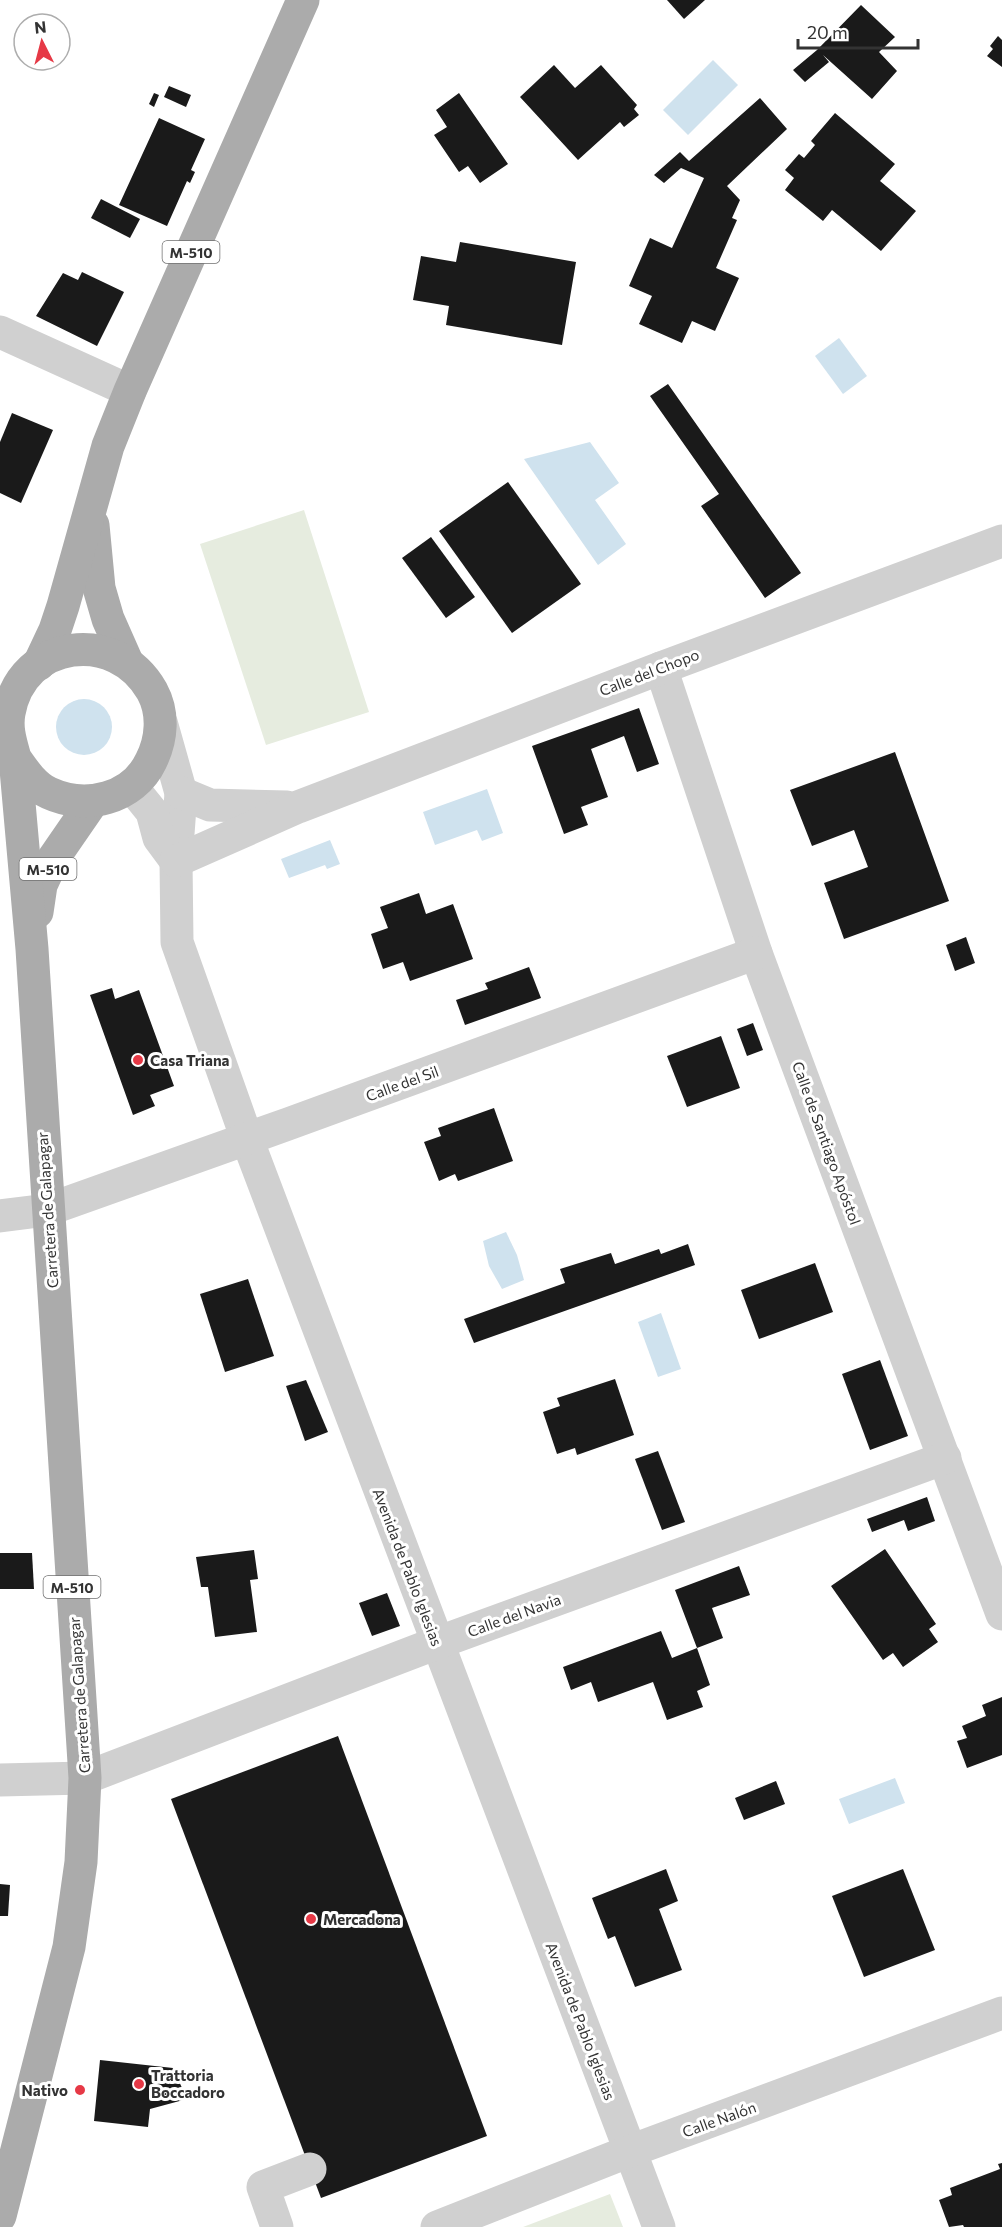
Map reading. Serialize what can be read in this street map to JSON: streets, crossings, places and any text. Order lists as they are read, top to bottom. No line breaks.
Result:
{"streets":{"main road":["M-510","Carretera de Galapagar"],"street":["Calle del Chopo","Calle del Sil","Calle de Santiago Apóstol","Avenida de Pablo Iglesias","Calle del Navia","Calle Nalón"]},"crossings":[["M-510","Carretera de Galapagar"],["Calle del Chopo","Calle de Santiago Apóstol"],["Calle del Chopo","Avenida de Pablo Iglesias"],["Calle del Sil","Calle de Santiago Apóstol"],["Calle del Sil","Carretera de Galapagar"],["Calle del Sil","Avenida de Pablo Iglesias"],["Calle de Santiago Apóstol","Calle del Navia"],["Carretera de Galapagar","Calle del Navia"],["Avenida de Pablo Iglesias","Calle del Navia"],["Avenida de Pablo Iglesias","Calle Nalón"]],"places":["Casa Triana","Mercadona","Trattoria Boccadoro","Nativo"],"scale_bar":"20 m","north":"top"}
